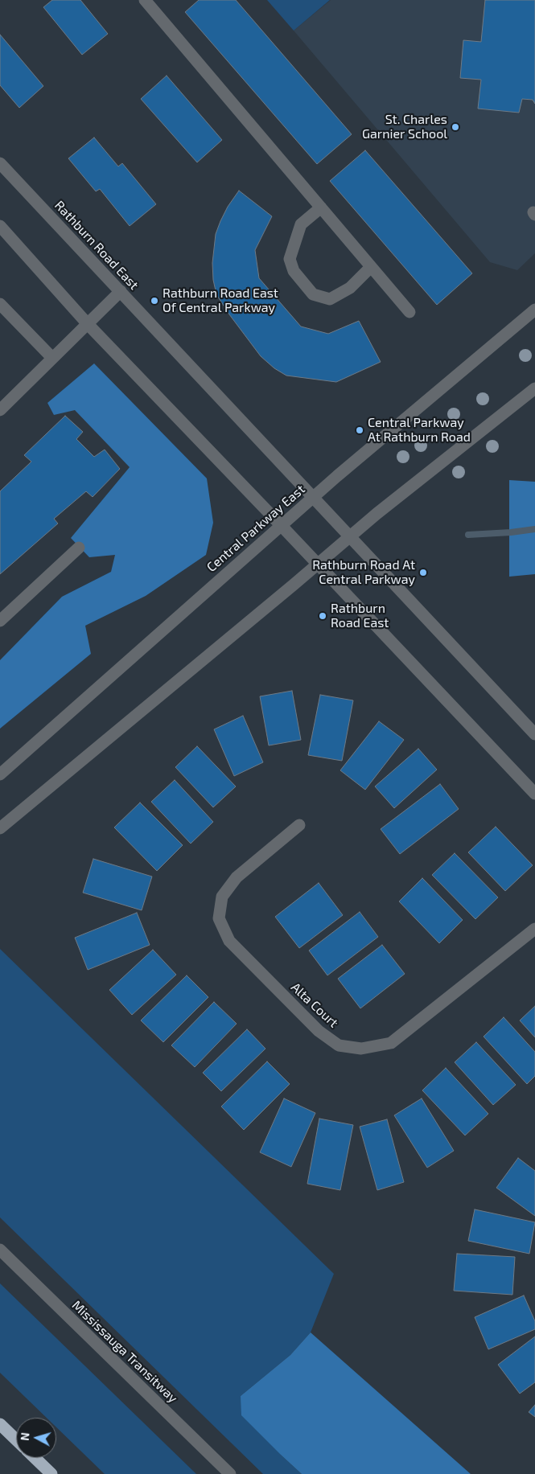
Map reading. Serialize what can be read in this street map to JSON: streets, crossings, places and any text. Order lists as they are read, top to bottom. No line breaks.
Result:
{"streets":{"street":["Rathburn Road East","Central Parkway East","Alta Court","Mississauga Transitway"]},"crossings":[["Rathburn Road East","Central Parkway East"]],"places":["St. Charles Garnier School","Rathburn Road East Of Central Parkway","Central Parkway At Rathburn Road","Rathburn Road At Central Parkway","Rathburn Road East"],"north":"left"}
